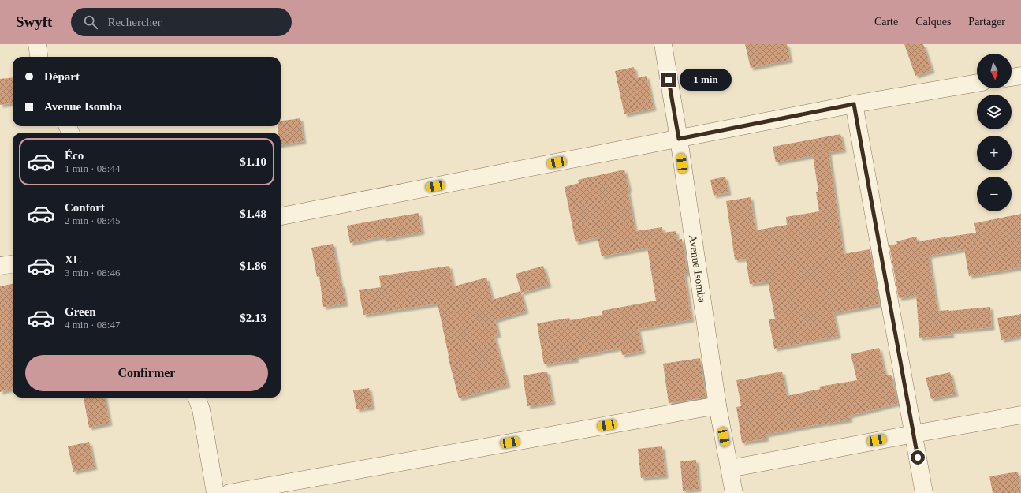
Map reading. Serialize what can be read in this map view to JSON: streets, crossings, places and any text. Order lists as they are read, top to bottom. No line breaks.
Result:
{"streets":{"street":["Avenue Isomba"]},"north":"bottom","page":{"header":"Swyft","search":"Rechercher","nav":["Carte","Calques","Partager"],"map_buttons":["+","−"],"banner":["Départ","Avenue Isomba"],"bubble":"1 min","list":[{"name":"Éco","note":"1 min · 08:44","value":"$1.10"},{"name":"Confort","note":"2 min · 08:45","value":"$1.48"},{"name":"XL","note":"3 min · 08:46","value":"$1.86"},{"name":"Green","note":"4 min · 08:47","value":"$2.13"}],"buttons":"Confirmer"}}
